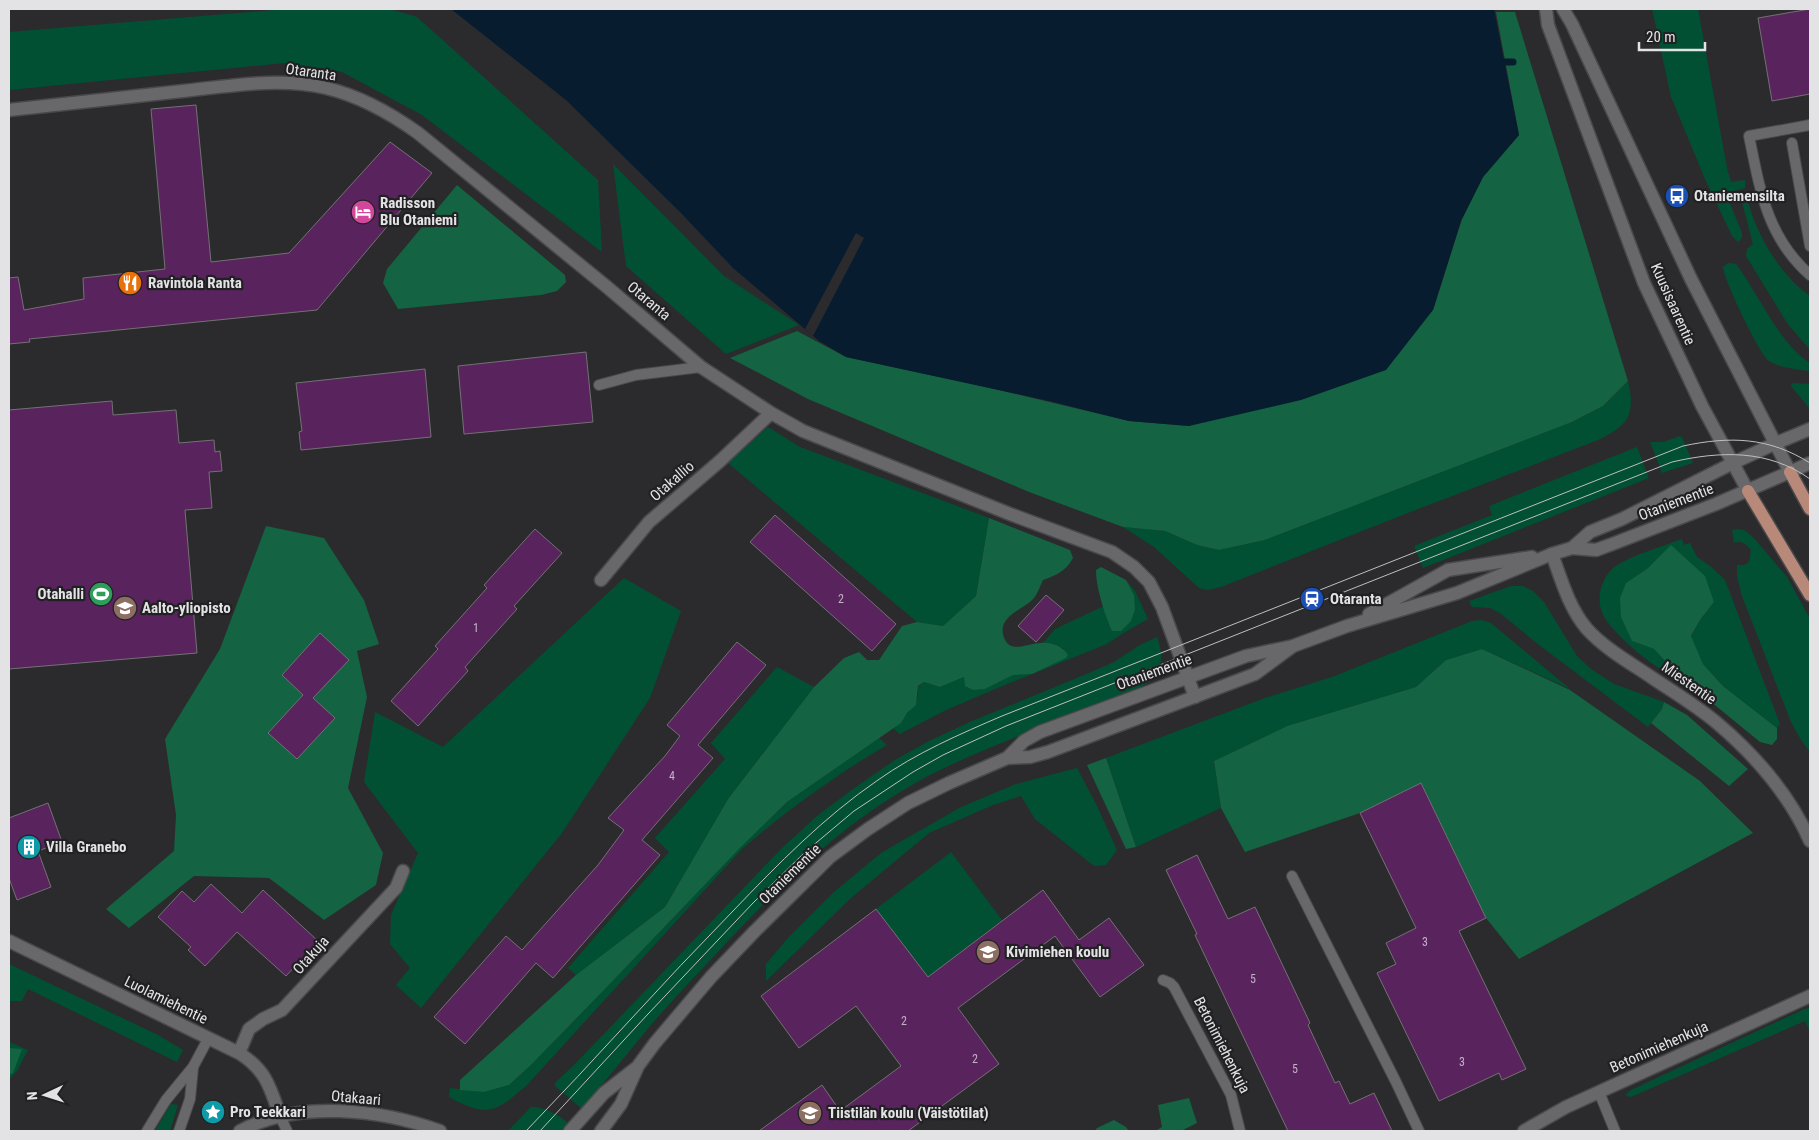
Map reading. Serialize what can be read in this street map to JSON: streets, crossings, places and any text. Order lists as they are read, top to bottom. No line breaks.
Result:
{"streets":{"main road":["Kuusisaarentie"],"street":["Otaranta","Otakallio","Otaniementie","Miestentie","Otakuja","Luolamiehentie","Betonimiehenkuja","Otakaari"]},"crossings":[["Otaranta","Otakallio"],["Otaranta","Otaniementie"],["Kuusisaarentie","Otaniementie"],["Otaniementie","Miestentie"],["Otakuja","Luolamiehentie"],["Luolamiehentie","Otakaari"]],"places":{"bus stop":["Otaniemensilta"],"hotel":["Radisson Blu Otaniemi"],"restaurant":["Ravintola Ranta"],"sports":["Otahalli"],"station":["Otaranta"],"school or university":["Aalto-yliopisto","Kivimiehen koulu","Tiistilän koulu (Väistötilat)"],"building":["Villa Granebo"],"place":["Pro Teekkari"]},"house_numbers":["2","1","4","3","5","2","2","3","5"],"scale_bar":"20 m","north":"left"}
